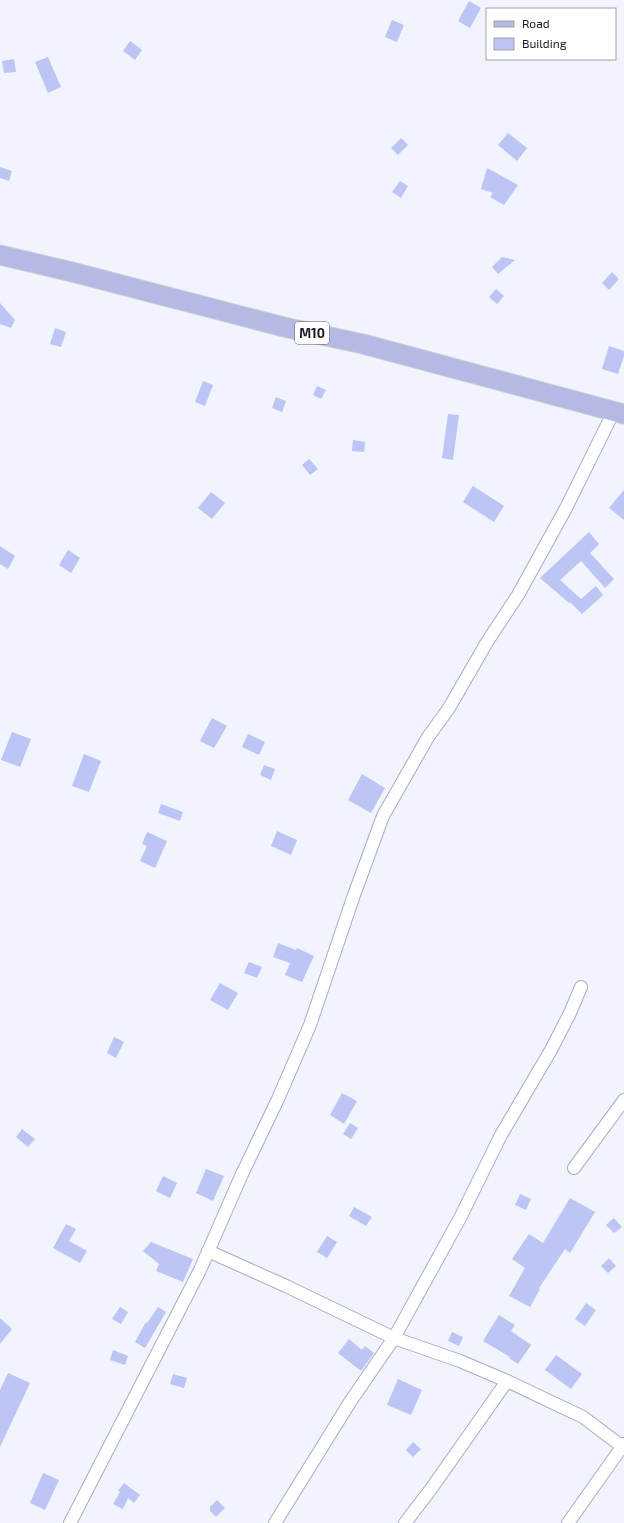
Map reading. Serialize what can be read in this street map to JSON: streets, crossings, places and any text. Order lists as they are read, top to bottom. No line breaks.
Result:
{"streets":{"main road":["M10"]},"legend":["Road","Building"]}
